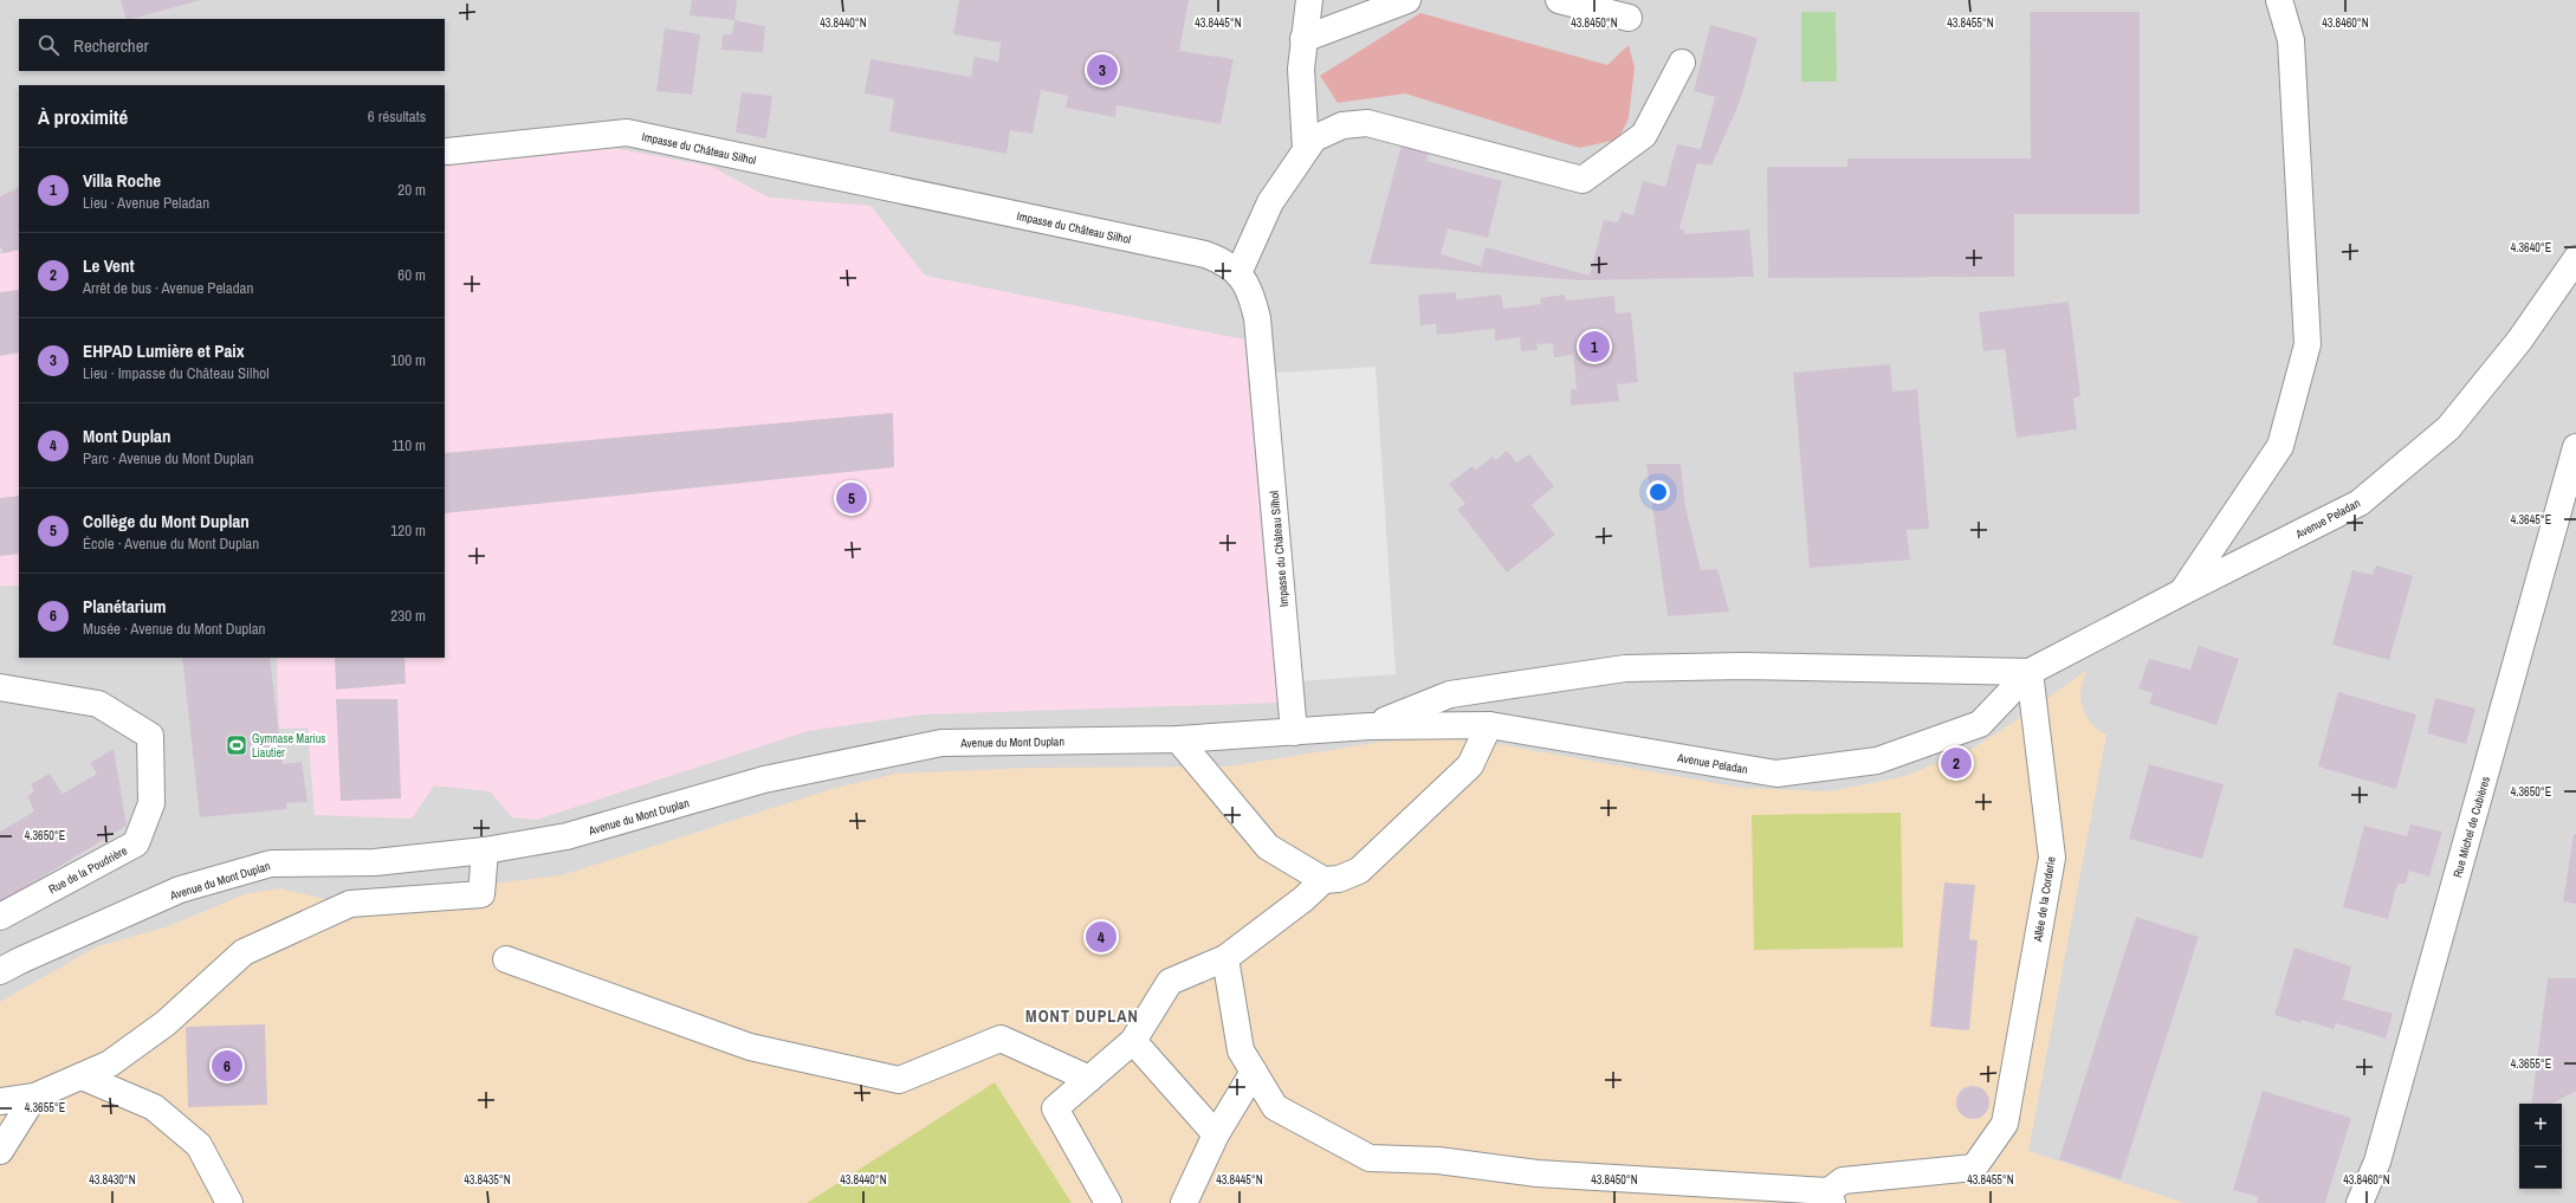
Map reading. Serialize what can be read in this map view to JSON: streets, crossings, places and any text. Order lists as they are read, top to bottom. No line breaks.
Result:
{"streets":{"street":["Impasse du Château Silhol","Avenue Peladan","Avenue du Mont Duplan","Rue Michel de Cubières","Rue de la Poudrière","Allée de la Corderie"]},"crossings":[["Impasse du Château Silhol","Avenue Peladan"],["Impasse du Château Silhol","Avenue du Mont Duplan"],["Avenue Peladan","Avenue du Mont Duplan"],["Avenue Peladan","Allée de la Corderie"]],"districts":["MONT DUPLAN"],"places":{"sports":["Gymnase Marius Liautier"]},"page":{"search":"Rechercher","pins":["3","1","5","2","4","6"],"heading":["À proximité","6 résultats"],"list":[{"mark":"1","name":"Villa Roche","note":"Lieu · Avenue Peladan","value":"20 m"},{"mark":"2","name":"Le Vent","note":"Arrêt de bus · Avenue Peladan","value":"60 m"},{"mark":"3","name":"EHPAD Lumière et Paix","note":"Lieu · Impasse du Château Silhol","value":"100 m"},{"mark":"4","name":"Mont Duplan","note":"Parc · Avenue du Mont Duplan","value":"110 m"},{"mark":"5","name":"Collège du Mont Duplan","note":"École · Avenue du Mont Duplan","value":"120 m"},{"mark":"6","name":"Planétarium","note":"Musée · Avenue du Mont Duplan","value":"230 m"}],"map_buttons":["+","−"]},"coordinates":["43.8440°N","43.8445°N","43.8450°N","43.8455°N","43.8460°N","4.3640°E","4.3645°E","4.3650°E","4.3655°E","43.8430°N","43.8435°N"]}
